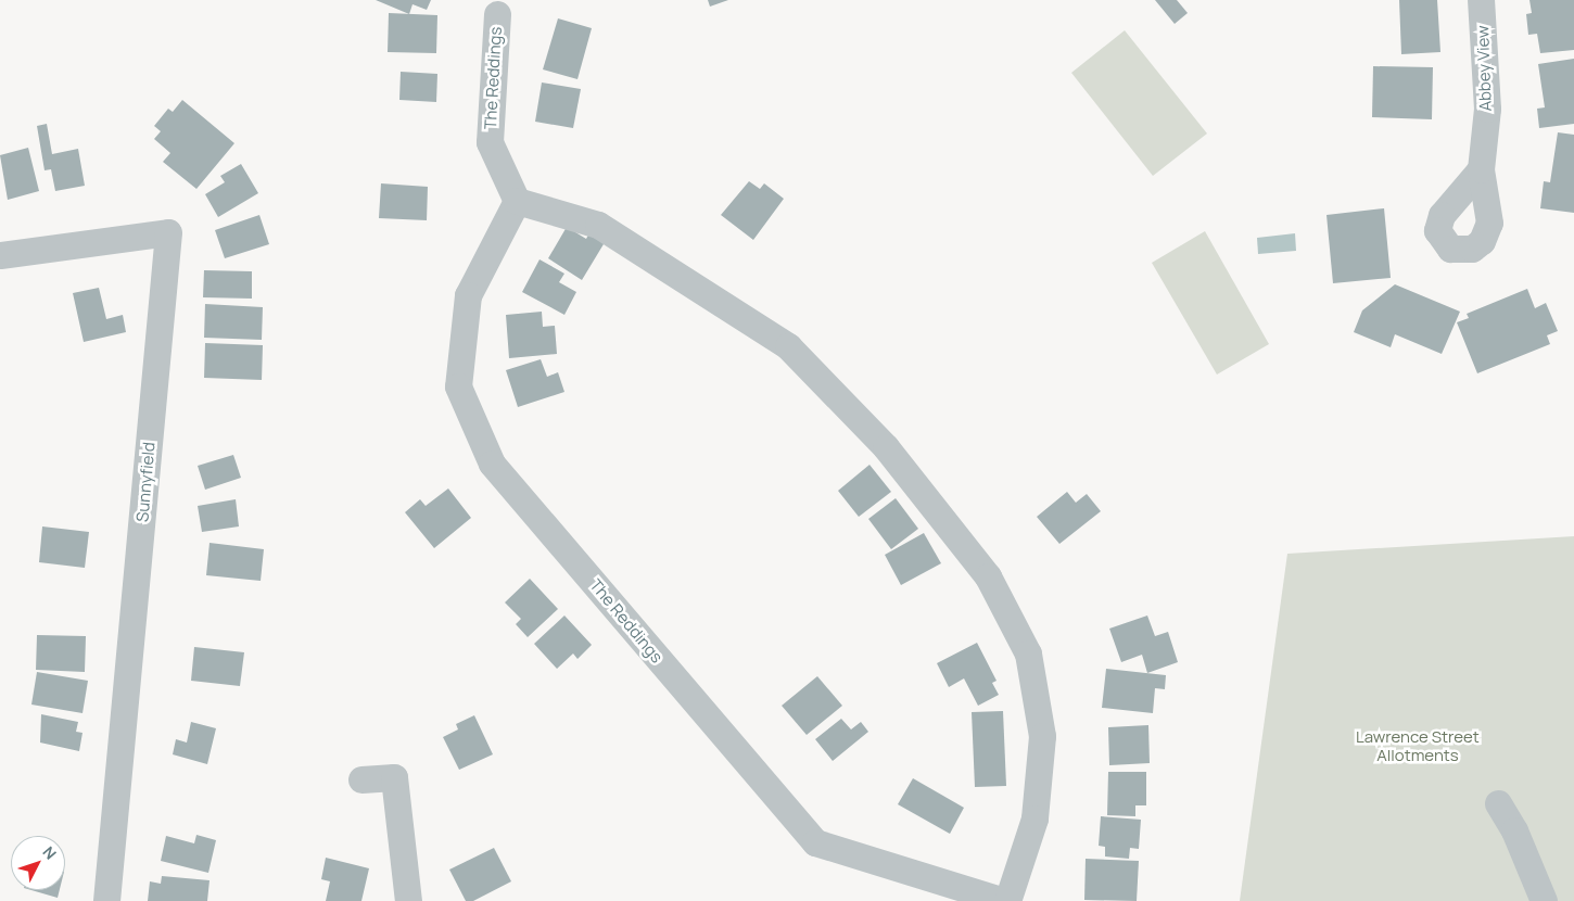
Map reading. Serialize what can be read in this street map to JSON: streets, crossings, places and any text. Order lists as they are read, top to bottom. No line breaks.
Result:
{"streets":{"street":["Abbey View","The Reddings","Sunnyfield"]},"parks":["Lawrence Street Allotments"],"north":"top right"}
